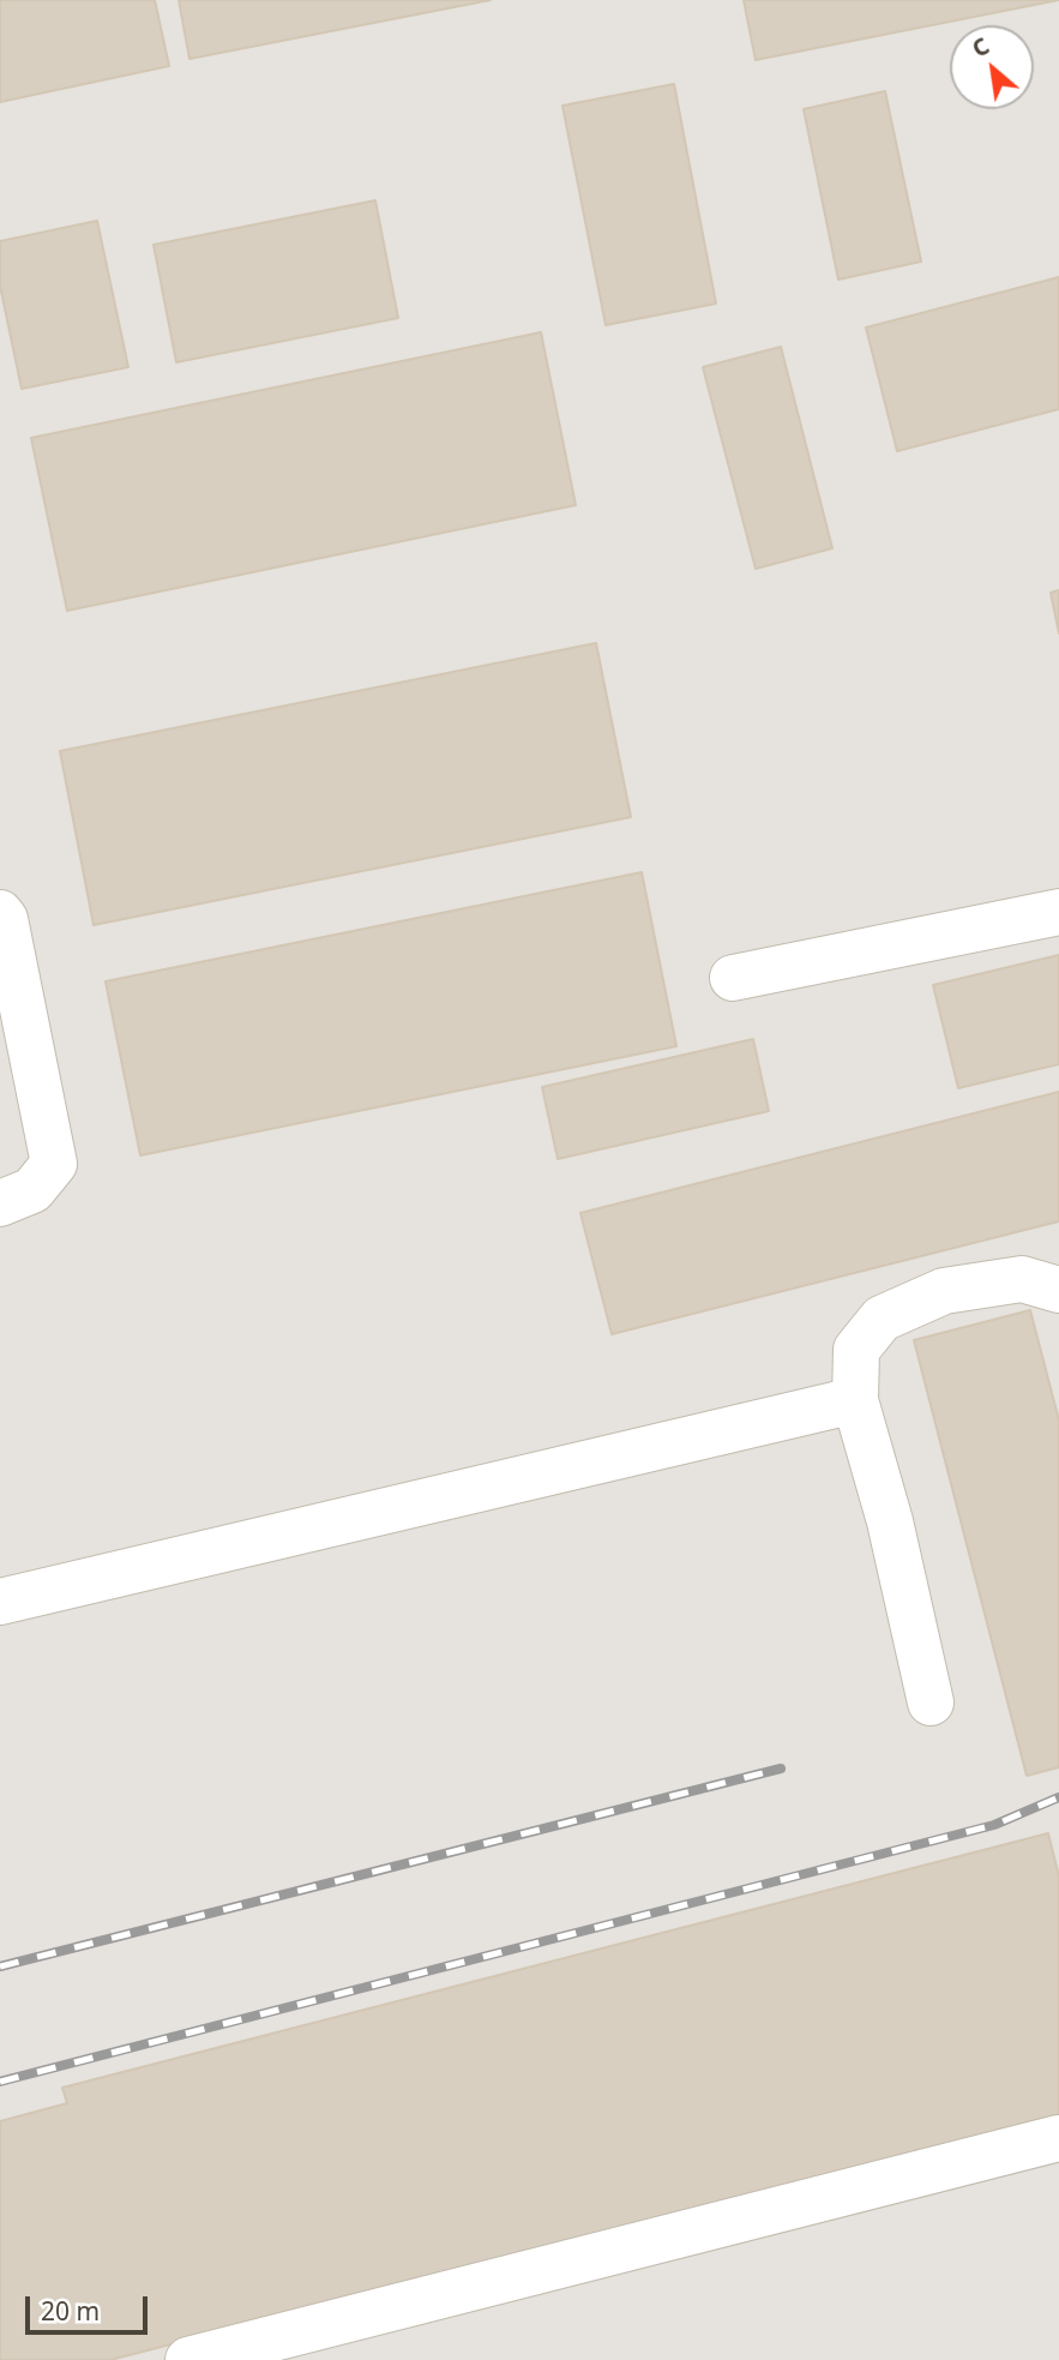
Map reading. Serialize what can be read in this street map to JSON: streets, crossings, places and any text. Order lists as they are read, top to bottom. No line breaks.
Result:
{"scale_bar":"20 m","north":"top left"}
